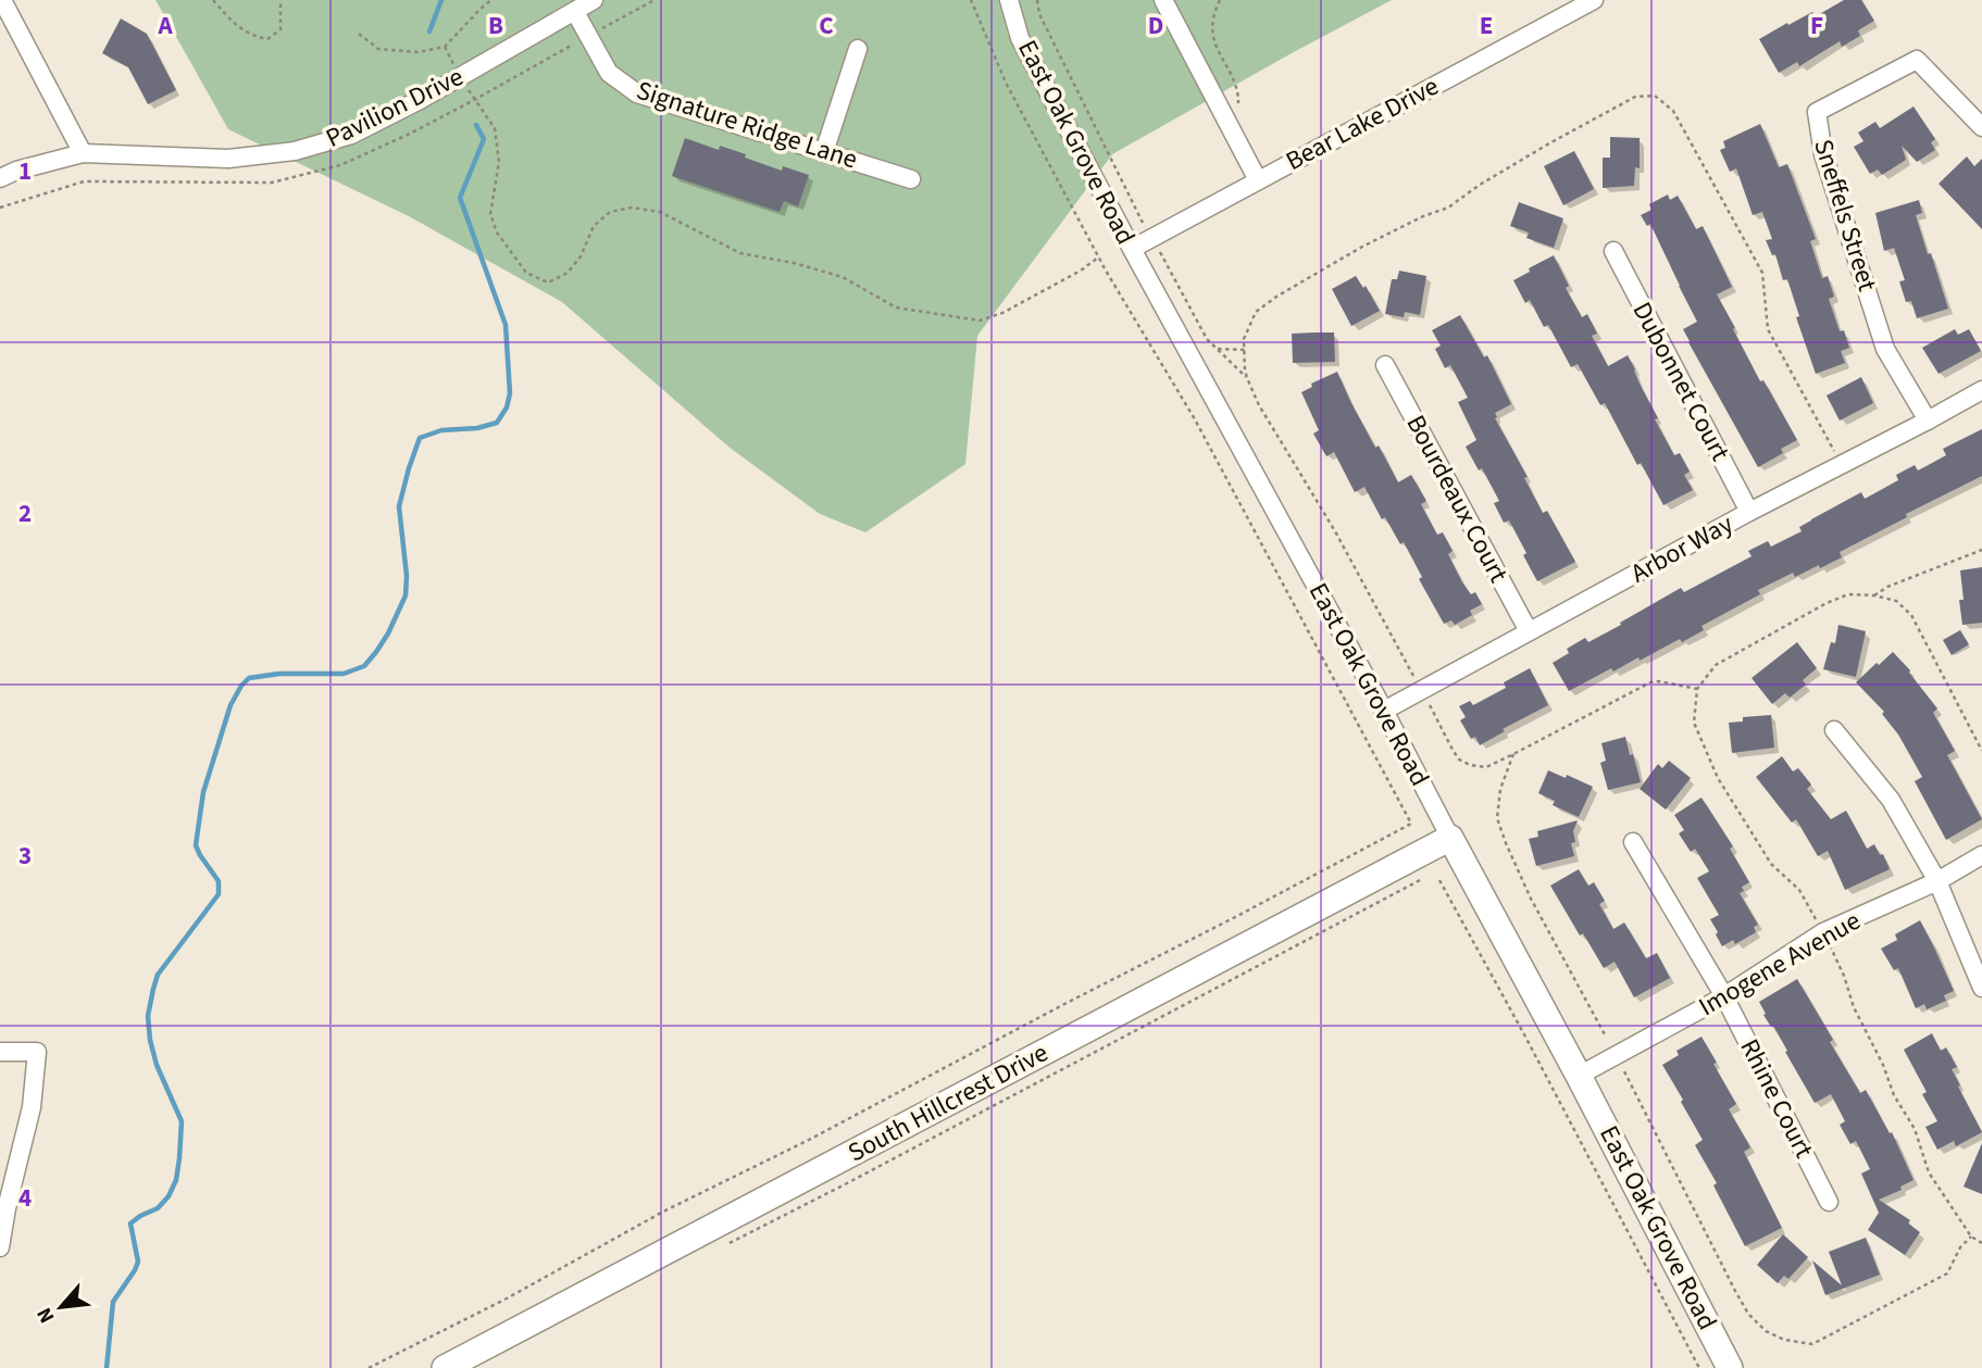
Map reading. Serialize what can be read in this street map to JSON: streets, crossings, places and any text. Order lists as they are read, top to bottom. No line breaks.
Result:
{"streets":{"street":["Pavilion Drive","Bear Lake Drive","Signature Ridge Lane","East Oak Grove Road","Sneffels Street","Dubonnet Court","Bourdeaux Court","Arbor Way","Imogene Avenue","Rhine Court","South Hillcrest Drive"]},"crossings":[["Pavilion Drive","Signature Ridge Lane"],["Bear Lake Drive","East Oak Grove Road"],["East Oak Grove Road","Arbor Way"],["East Oak Grove Road","Imogene Avenue"],["East Oak Grove Road","South Hillcrest Drive"],["Sneffels Street","Arbor Way"],["Dubonnet Court","Arbor Way"],["Bourdeaux Court","Arbor Way"],["Imogene Avenue","Rhine Court"]],"north":"bottom left","grid":{"columns":["A","B","C","D","E","F"],"rows":["1","2","3","4"]}}
